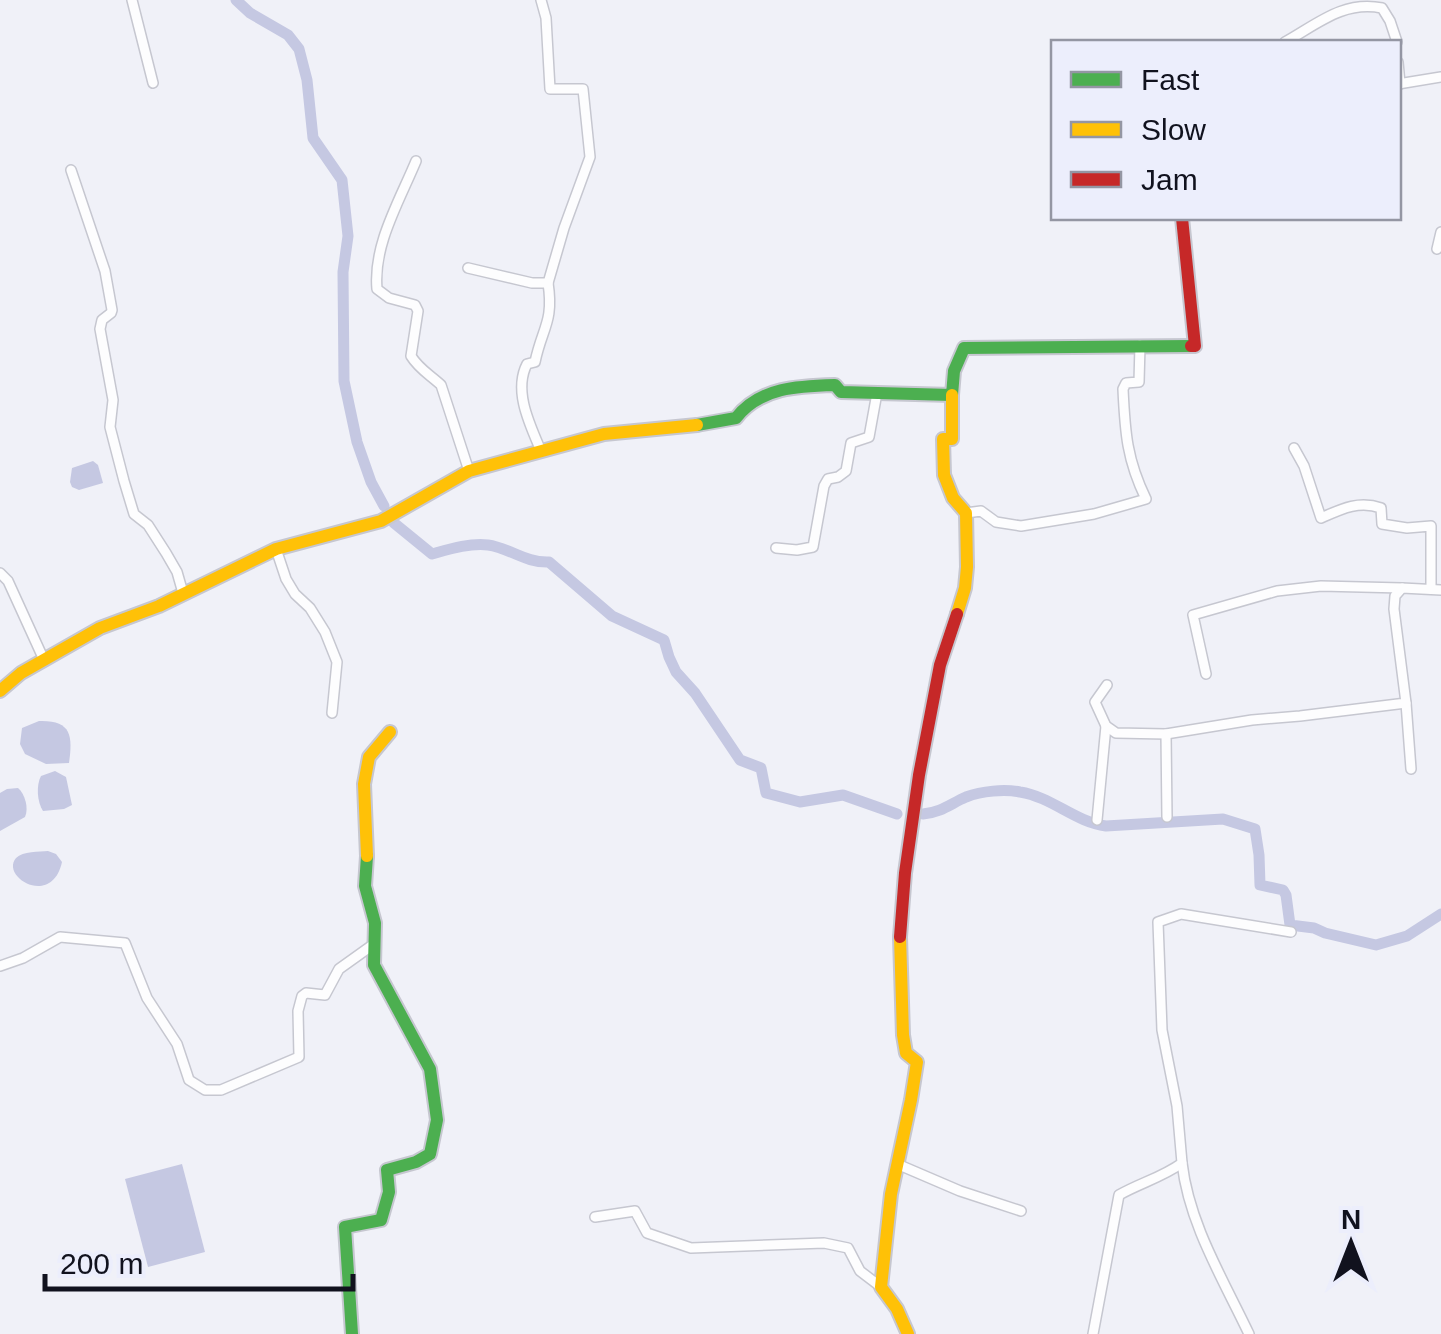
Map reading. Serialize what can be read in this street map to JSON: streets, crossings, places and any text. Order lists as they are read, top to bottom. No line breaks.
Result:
{"legend":["Fast","Slow","Jam"],"scale_bar":"200 m","north":"top"}
